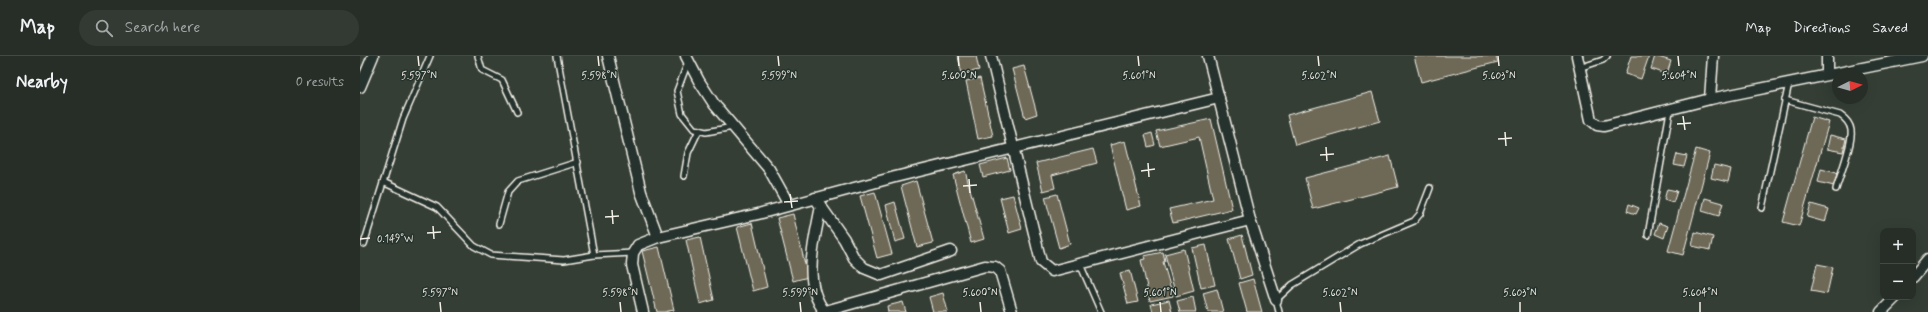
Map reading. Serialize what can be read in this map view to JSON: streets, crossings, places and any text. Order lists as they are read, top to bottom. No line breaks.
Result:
{"north":"right","page":{"header":"Map","search":"Search here","nav":["Map","Directions","Saved"],"heading":["Nearby","0 results"],"map_buttons":["+","−"]},"coordinates":["5.597°N","5.598°N","5.599°N","5.600°N","5.601°N","5.602°N","5.603°N","5.604°N","0.149°W"]}
